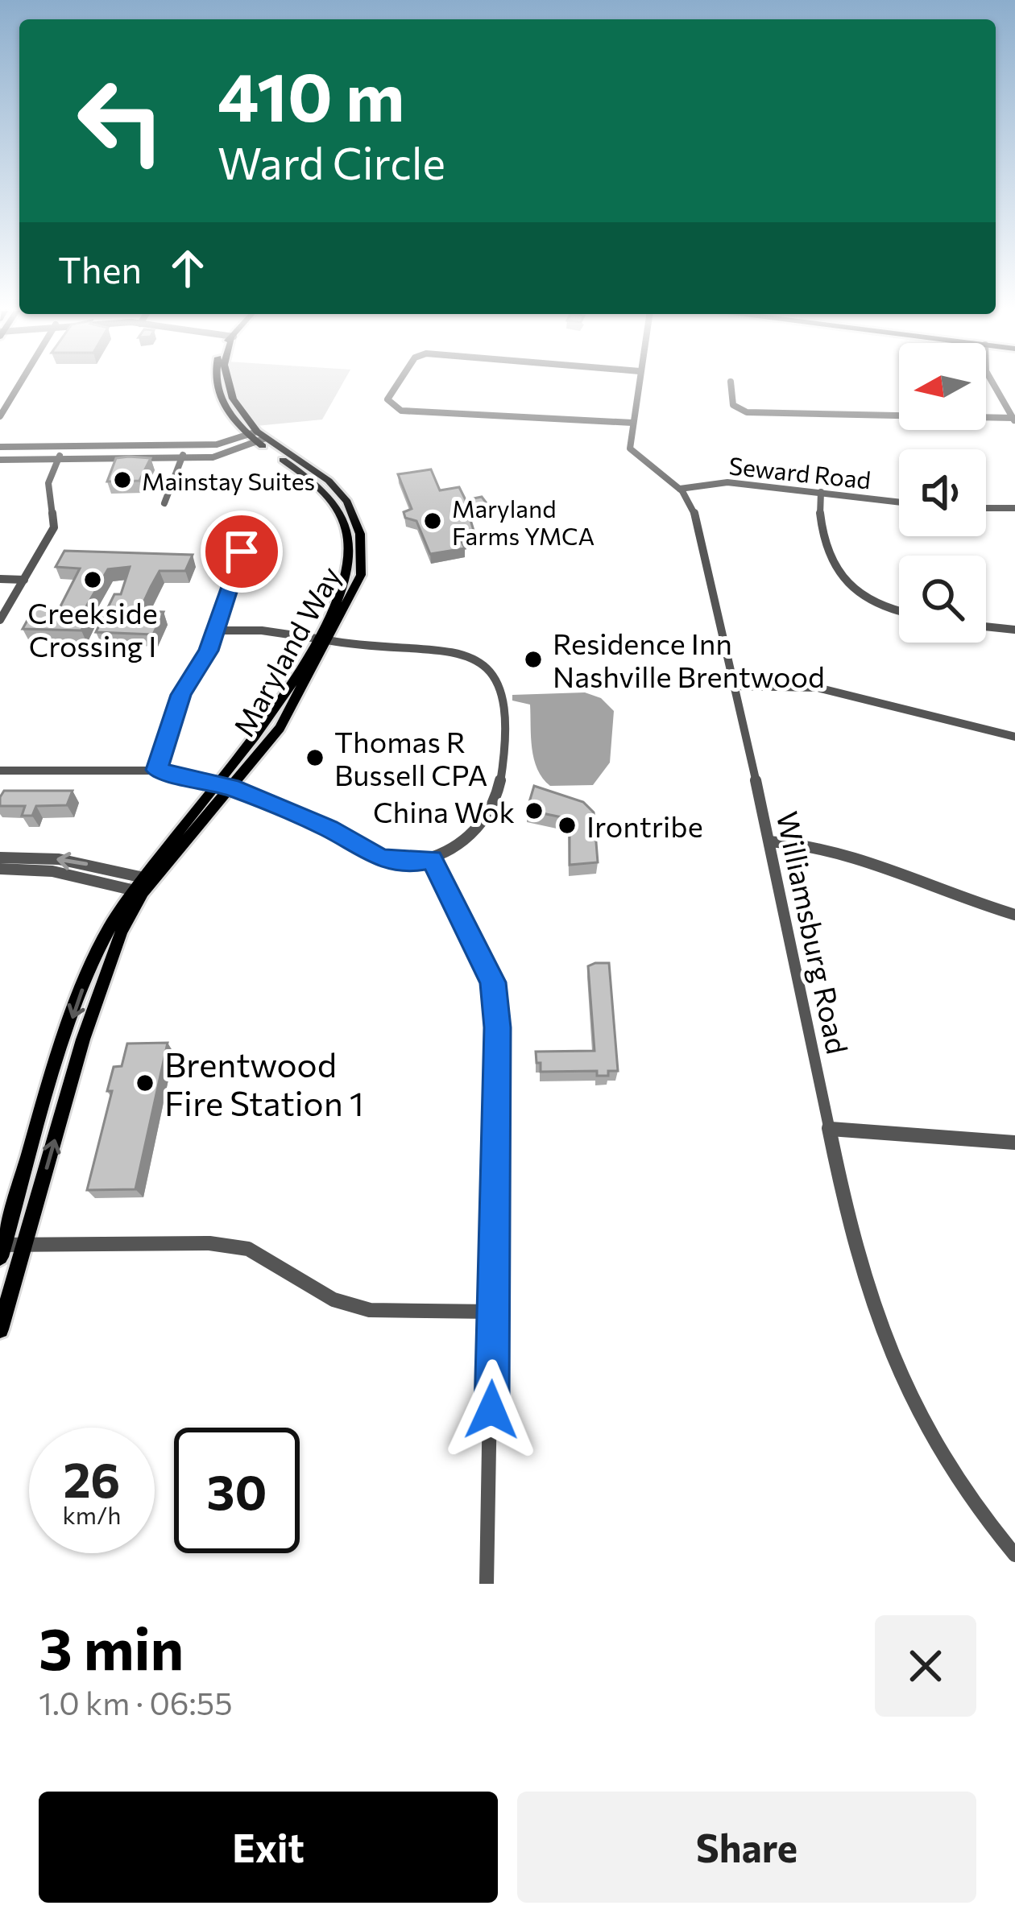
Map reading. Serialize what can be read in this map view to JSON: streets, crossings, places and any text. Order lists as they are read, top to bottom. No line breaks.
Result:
{"streets":{"main road":["Maryland Way"],"street":["Seward Road","Williamsburg Road"]},"crossings":[["Seward Road","Williamsburg Road"]],"places":["Mainstay Suites","Maryland Farms YMCA","Creekside Crossing I","Residence Inn Nashville Brentwood","Thomas R Bussell CPA","China Wok","Irontribe","Brentwood Fire Station 1"],"north":"left","page":{"turn":["410 m","Ward Circle"],"then":"Then","speed":"26 km/h","limit":"30","heading":["3 min","1.0 km · 06:55"],"buttons":["Exit","Share"]}}
